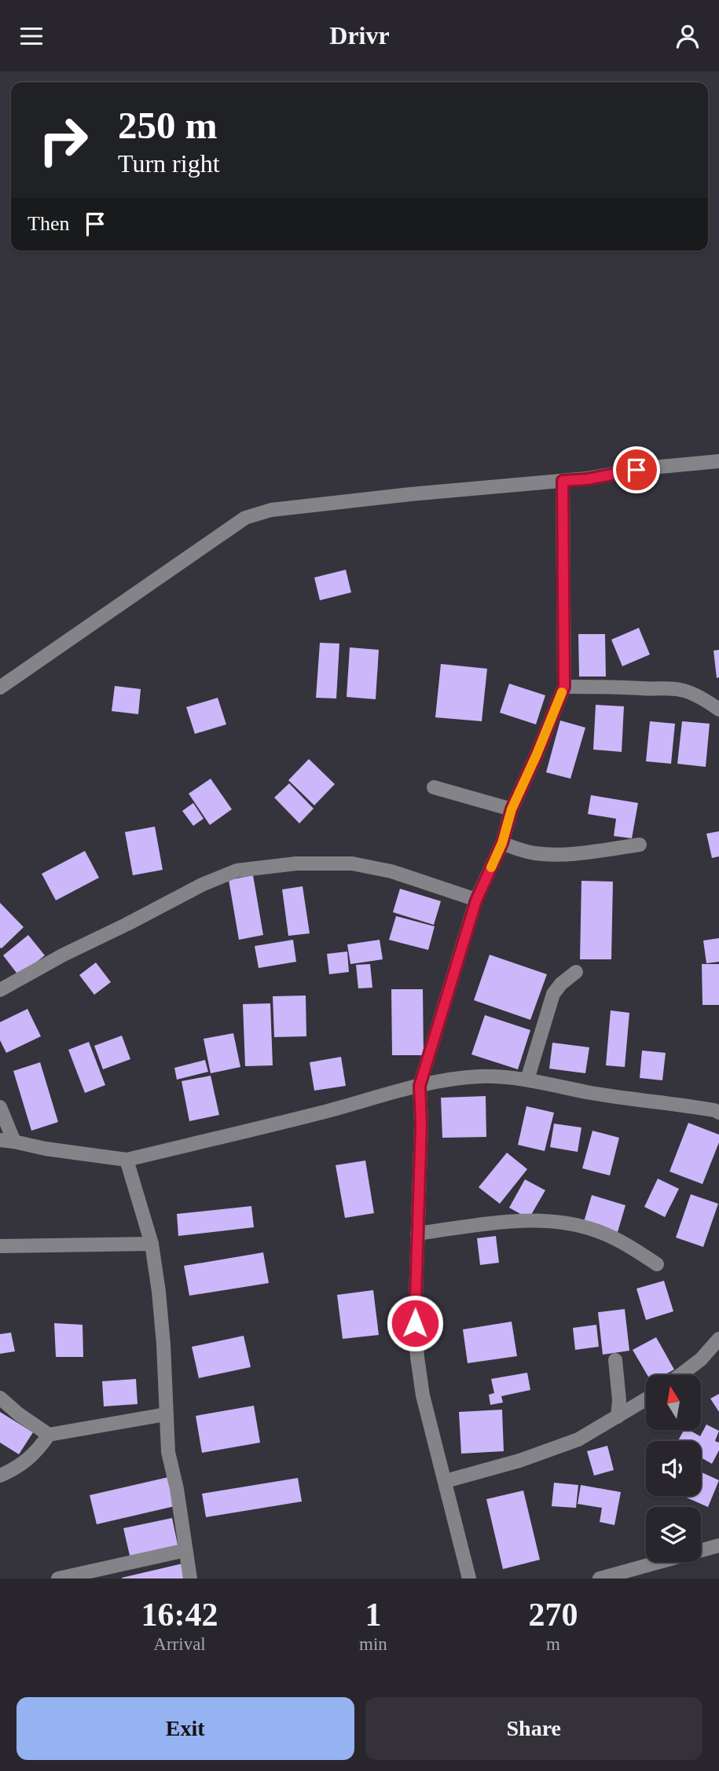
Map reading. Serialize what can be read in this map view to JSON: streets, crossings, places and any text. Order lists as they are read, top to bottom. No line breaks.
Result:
{"north":"top","page":{"header":"Drivr","turn":["250 m","Turn right"],"then":"Then","eta":["16:42","Arrival","1","min","270","m"],"buttons":["Exit","Share"]}}
